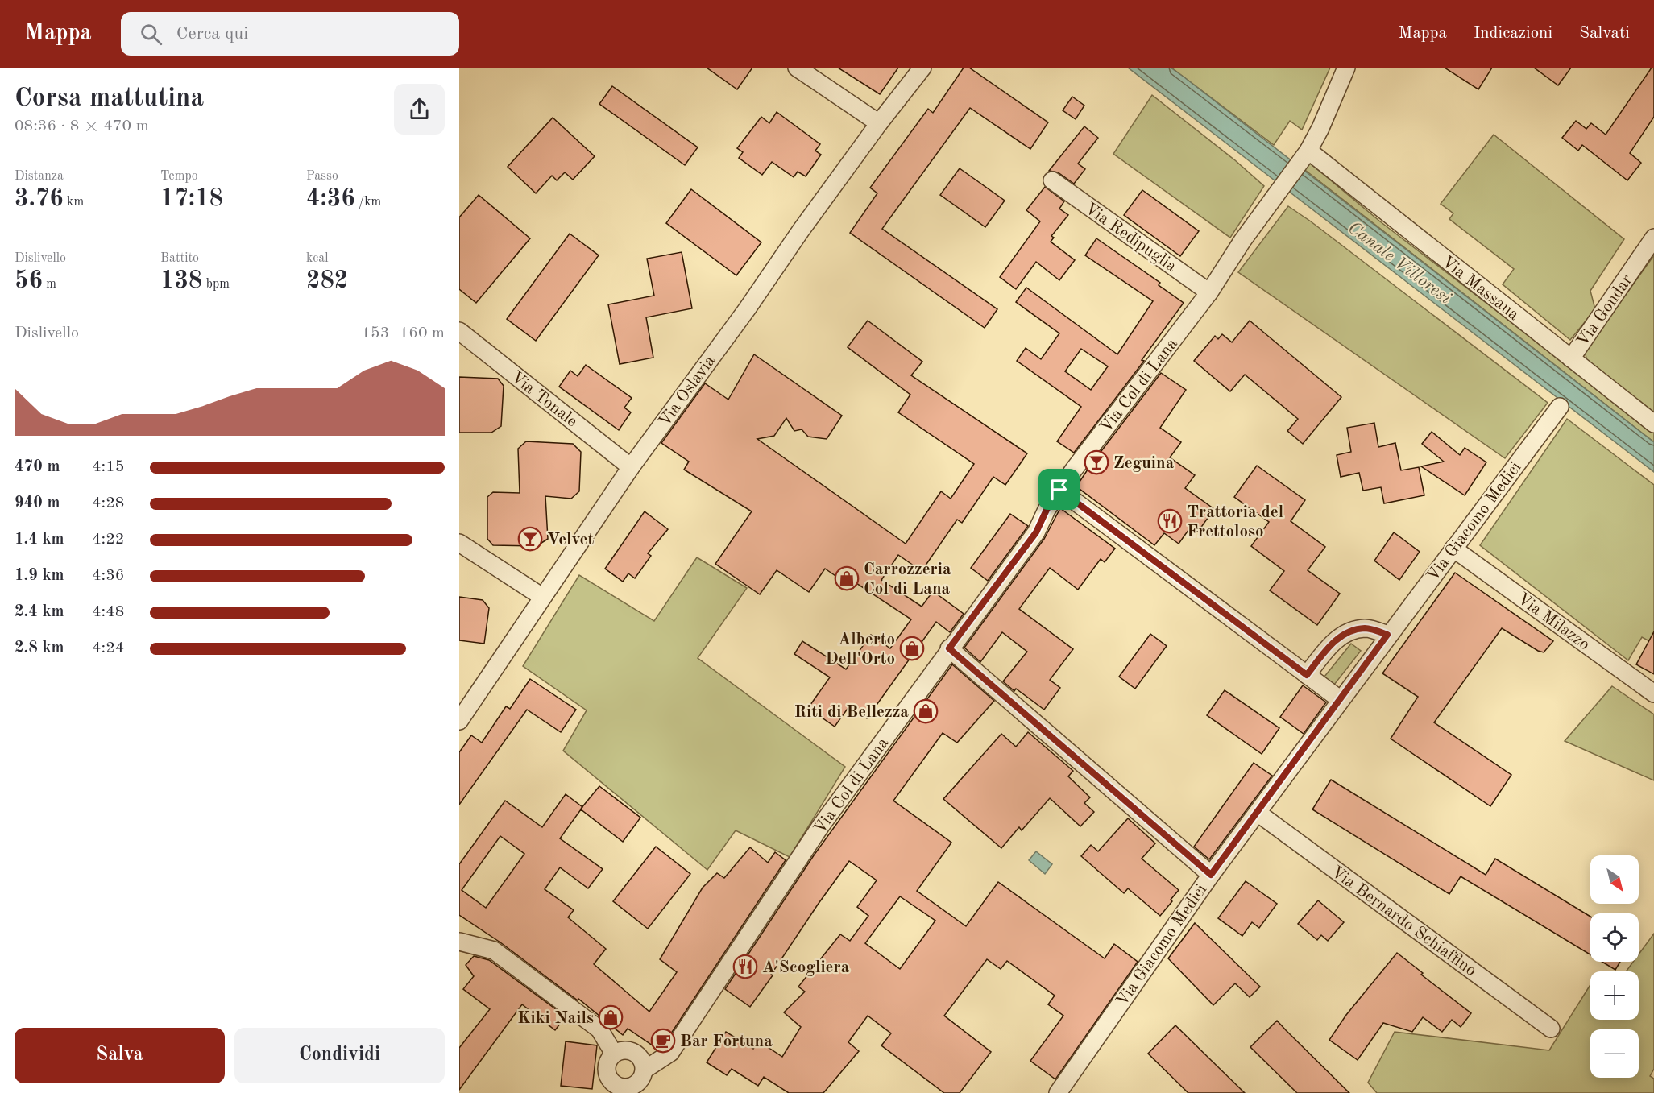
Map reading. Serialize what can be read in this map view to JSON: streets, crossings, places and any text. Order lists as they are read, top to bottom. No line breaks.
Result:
{"streets":{"street":["Via Redipuglia","Via Massaua","Via Gondar","Via Col di Lana","Via Oslavia","Via Tonale","Via Giacomo Medici","Via Milazzo","Via Bernardo Schiaffino"]},"crossings":[["Via Redipuglia","Via Col di Lana"],["Via Massaua","Via Gondar"],["Via Massaua","Via Col di Lana"],["Via Oslavia","Via Tonale"],["Via Giacomo Medici","Via Milazzo"],["Via Giacomo Medici","Via Bernardo Schiaffino"]],"water":["Canale Villoresi"],"places":{"bar":["Zeguina","Velvet"],"restaurant":["Trattoria del Frettoloso","A'Scogliera"],"shop":["Carrozzeria Col di Lana","Alberto Dell'Orto","Riti di Bellezza","Kiki Nails"],"cafe":["Bar Fortuna"]},"north":"bottom right","page":{"header":"Mappa","search":"Cerca qui","nav":["Mappa","Indicazioni","Salvati"],"heading":["Corsa mattutina","08:36 · 8 × 470 m"],"stats":[["Distanza","3.76 km"],["Tempo","17:18"],["Passo","4:36 /km"],["Dislivello","56 m"],["Battito","138 bpm"],["kcal","282"]],"chart":["Dislivello","153–160 m"],"list":[{"name":"470 m","note":"4:15"},{"name":"940 m","note":"4:28"},{"name":"1.4 km","note":"4:22"},{"name":"1.9 km","note":"4:36"},{"name":"2.4 km","note":"4:48"},{"name":"2.8 km","note":"4:24"}],"map_buttons":["+","−"],"buttons":["Salva","Condividi"]}}
